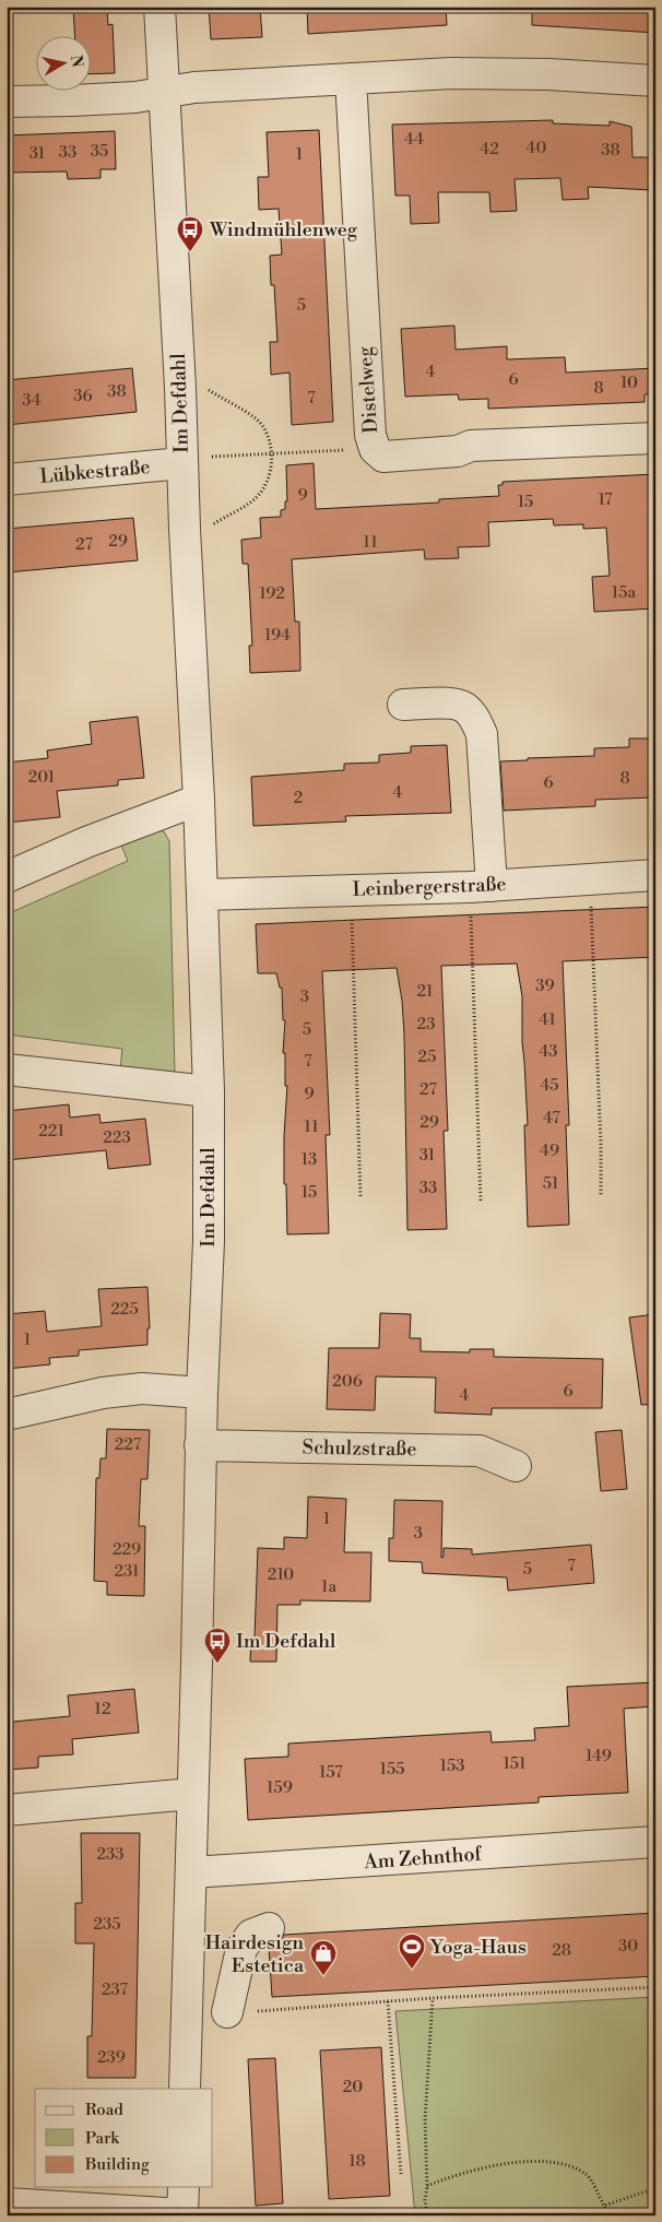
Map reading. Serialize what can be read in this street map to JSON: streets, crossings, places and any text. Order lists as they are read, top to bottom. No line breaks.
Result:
{"streets":{"street":["Distelweg","Im Defdahl","Lübkestraße","Leinbergerstraße","Schulzstraße","Am Zehnthof"]},"crossings":[["Im Defdahl","Lübkestraße"],["Im Defdahl","Leinbergerstraße"],["Im Defdahl","Schulzstraße"],["Im Defdahl","Am Zehnthof"]],"places":{"bus stop":["Windmühlenweg","Im Defdahl"],"sports":["Yoga-Haus"],"shop":["Hairdesign Estetica"]},"house_numbers":["44","40","42","38","35","33","31","1","5","4","6","10","8","38","36","7","34","9","17","15","29","11","27","15a","192","194","201","8","6","4","2","39","21","3","41","23","5","43","25","7","45","27","9","47","29","11","221","223","49","31","13","51","33","15","225","1","206","6","4","227","1","3","229","7","5","231","210","1a","12","149","151","153","155","157","159","233","235","30","28","237","239","20","18"],"legend":["Road","Park","Building"],"north":"right"}
